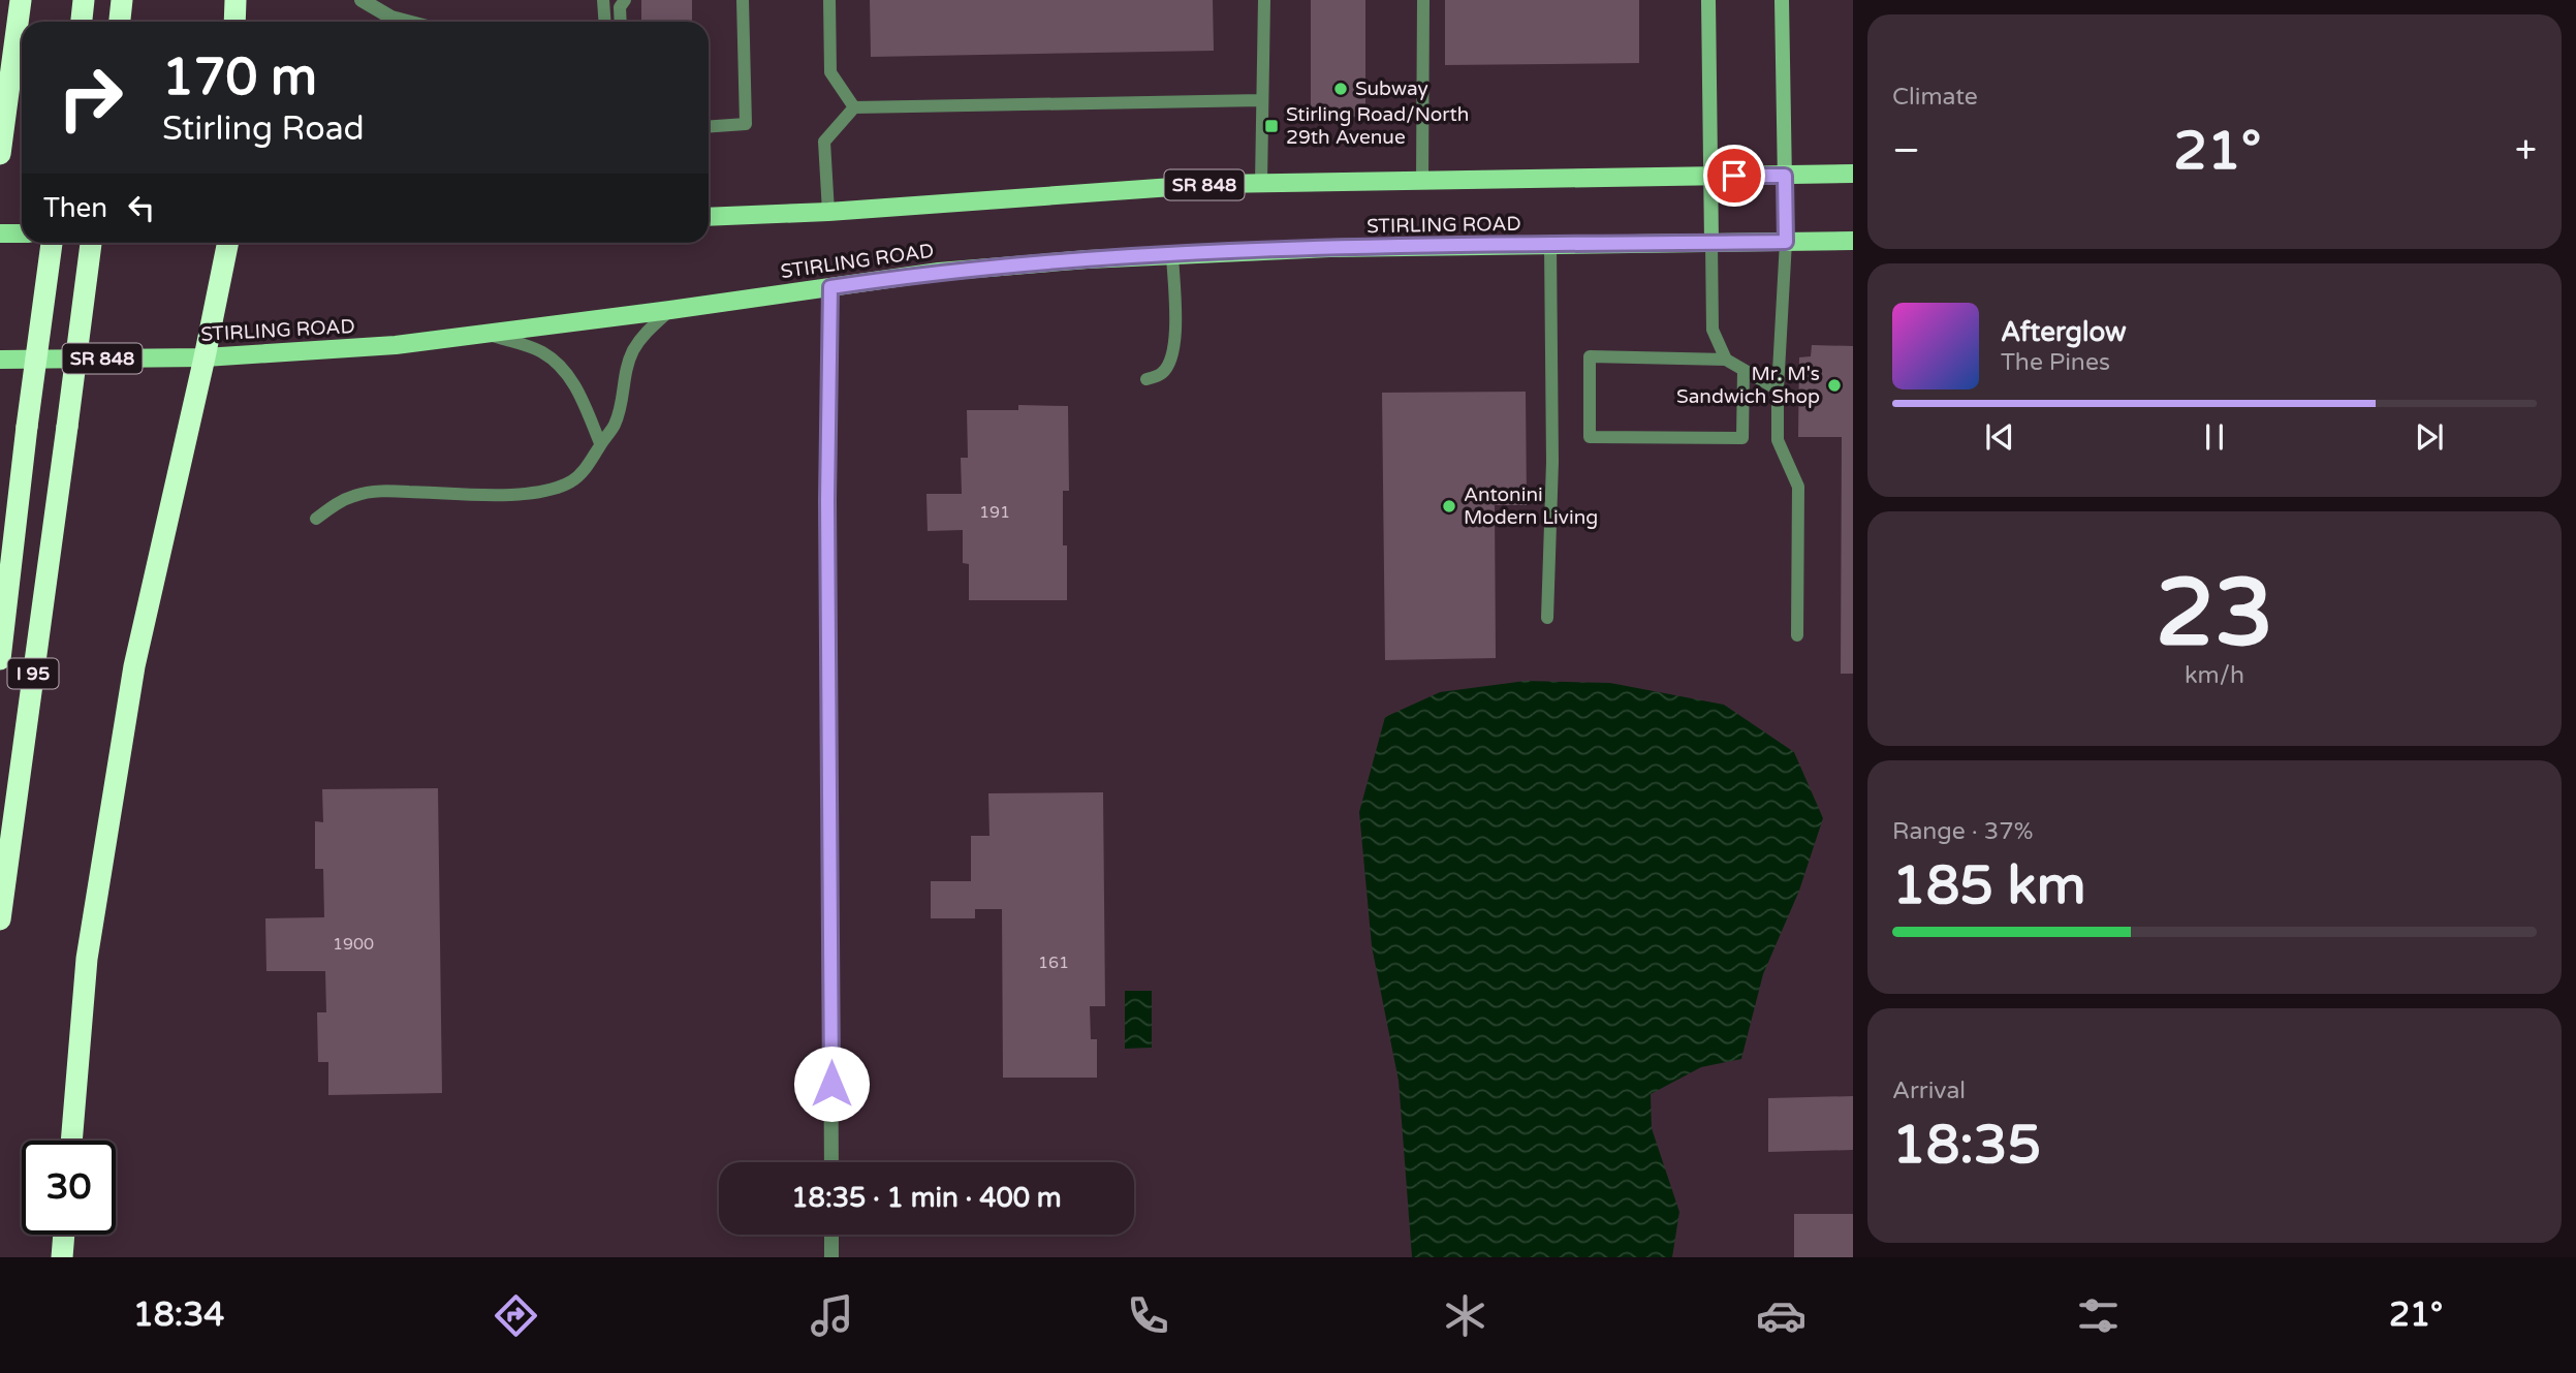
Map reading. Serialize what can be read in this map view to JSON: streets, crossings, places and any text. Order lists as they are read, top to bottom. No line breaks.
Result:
{"streets":{"highway":["I 95"],"main road":["SR 848","STIRLING ROAD"]},"places":{"other":["Subway","Mr. M's Sandwich Shop","Antonini Modern Living"],"transit":["Stirling Road/North 29th Avenue"]},"house_numbers":["191","1900","161"],"page":{"tile":["Climate",["23","km/h"],["Range · 37%","185 km"],["Arrival","18:35"]],"turn":["170 m","Stirling Road"],"heat":["−","21°","+"],"then":"Then","song":["Afterglow","The Pines"],"limit":"30","trip":"18:35 · 1 min · 400 m","tabs":["18:34","21°"]}}
